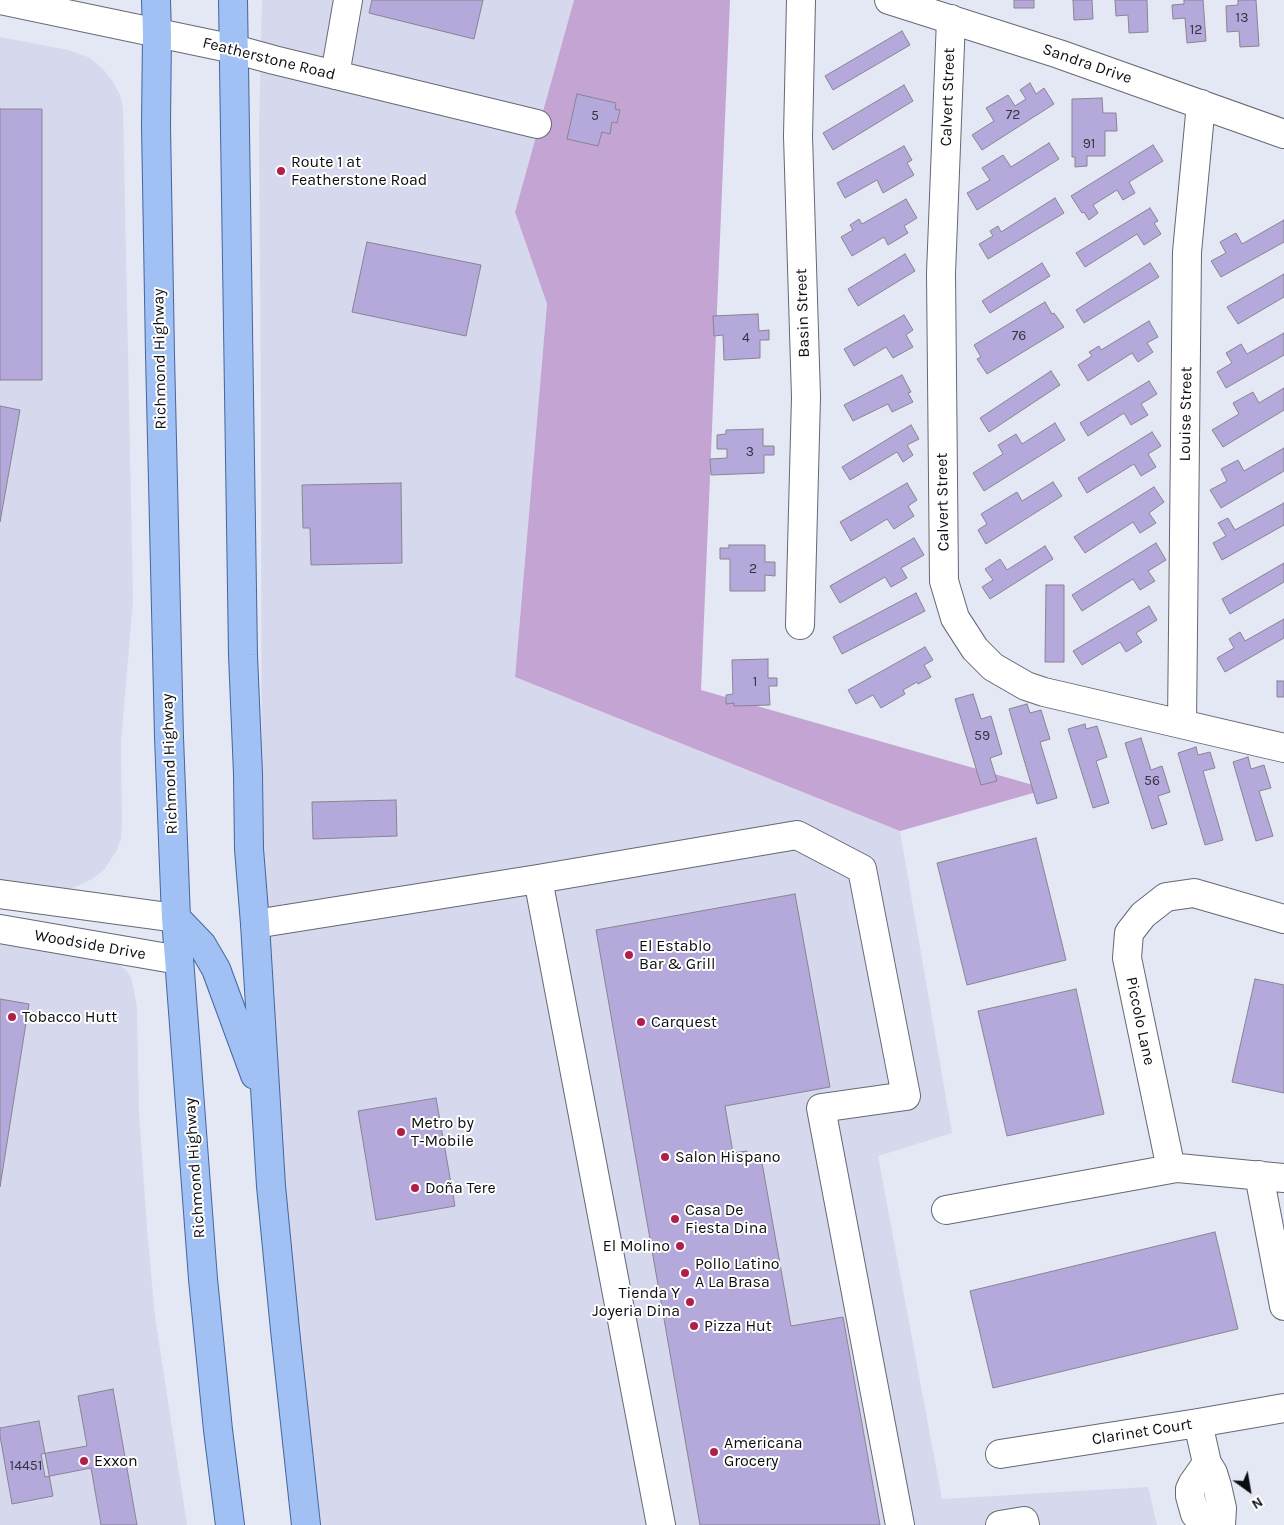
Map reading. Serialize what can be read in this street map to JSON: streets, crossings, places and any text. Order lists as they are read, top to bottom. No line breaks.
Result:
{"streets":{"main road":["Richmond Highway"],"street":["Featherstone Road","Sandra Drive","Calvert Street","Basin Street","Louise Street","Woodside Drive","Piccolo Lane","Clarinet Court"]},"crossings":[["Featherstone Road","Richmond Highway"],["Sandra Drive","Calvert Street"],["Sandra Drive","Louise Street"],["Calvert Street","Louise Street"],["Richmond Highway","Woodside Drive"]],"places":["Route 1 at Featherstone Road","El Establo Bar & Grill","Tobacco Hutt","Carquest","Metro by T-Mobile","Salon Hispano","Doña Tere","Casa De Fiesta Dina","El Molino","Pollo Latino A La Brasa","Tienda Y Joyeria Dina","Pizza Hut","Americana Grocery","Exxon"],"house_numbers":["13","12","72","5","91","76","4","3","2","1","59","56","14451"],"north":"bottom right"}
